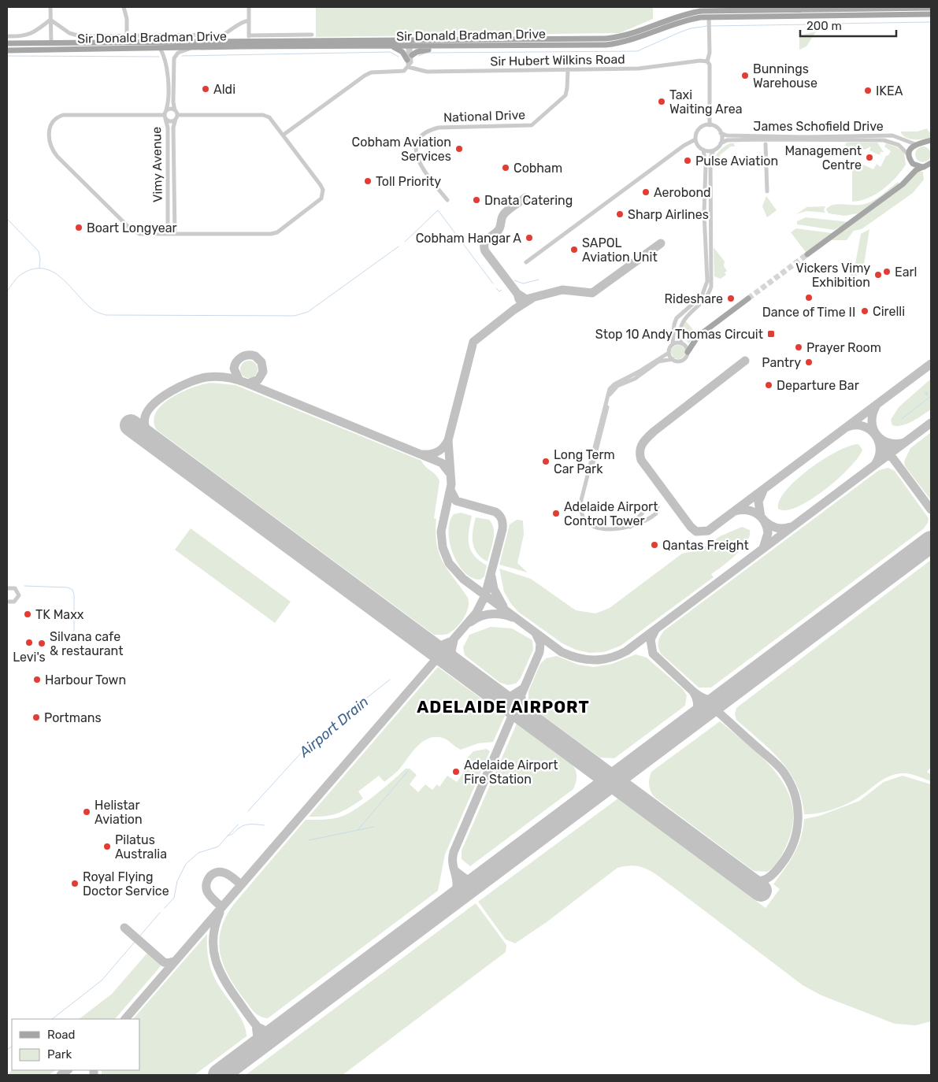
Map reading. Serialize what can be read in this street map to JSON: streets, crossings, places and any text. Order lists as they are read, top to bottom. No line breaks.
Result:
{"streets":{"main road":["Sir Donald Bradman Drive"],"street":["Sir Hubert Wilkins Road","National Drive","James Schofield Drive","Vimy Avenue"]},"crossings":[["Sir Donald Bradman Drive","Vimy Avenue"],["Sir Hubert Wilkins Road","National Drive"]],"districts":["ADELAIDE AIRPORT"],"water":["Airport Drain"],"places":{"other":["Bunnings Warehouse","Aldi","IKEA","Taxi Waiting Area","Cobham Aviation Services","Management Centre","Pulse Aviation","Cobham","Toll Priority","Aerobond","Dnata Catering","Sharp Airlines","Boart Longyear","Cobham Hangar A","SAPOL Aviation Unit","Earl","Vickers Vimy Exhibition","Dance of Time II","Rideshare","Cirelli","Prayer Room","Pantry","Departure Bar","Long Term Car Park","Adelaide Airport Control Tower","Qantas Freight","TK Maxx","Levi's","Silvana cafe & restaurant","Harbour Town","Portmans","Adelaide Airport Fire Station","Helistar Aviation","Pilatus Australia","Royal Flying Doctor Service"],"transit":["Stop 10 Andy Thomas Circuit"]},"legend":["Road","Park"],"scale_bar":"200 m"}
